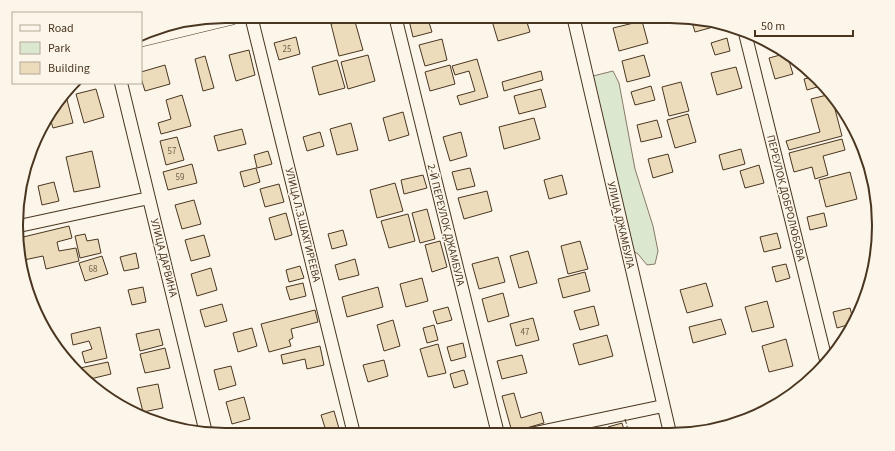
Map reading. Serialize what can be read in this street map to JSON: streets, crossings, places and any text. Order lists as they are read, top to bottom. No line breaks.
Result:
{"streets":{"street":["ПЕРЕУЛОК ДОБРОЛЮБОВА","УЛИЦА Л.З.ШАХГИРЕЕВА","2-Й ПЕРЕУЛОК ДЖАМБУЛА","УЛИЦА ДЖАМБУЛА","УЛИЦА ДАРВИНА"]},"house_numbers":["25","57","59","68","47"],"legend":["Road","Park","Building"],"scale_bar":"50 m"}
